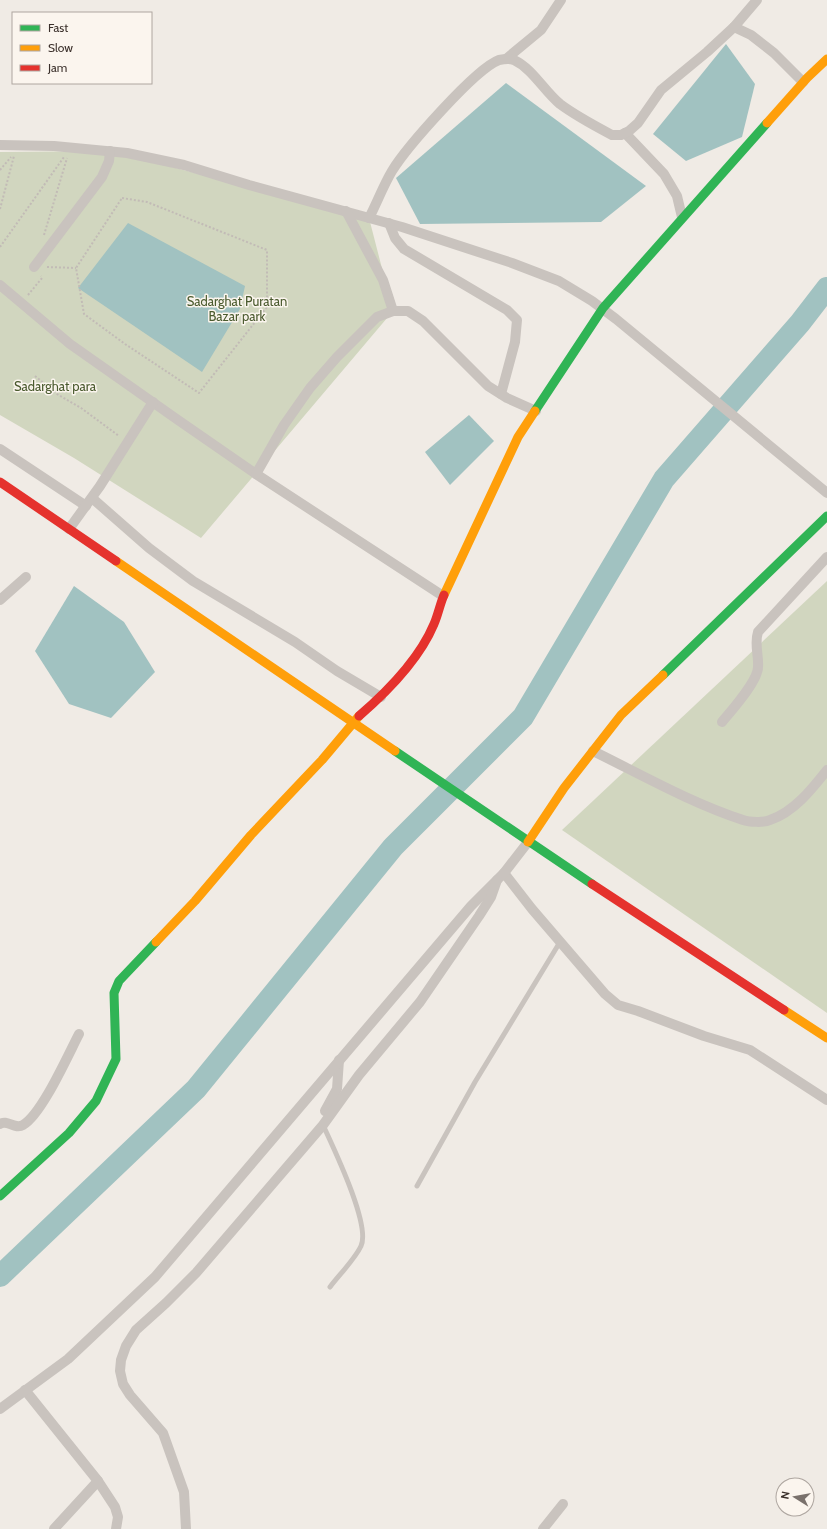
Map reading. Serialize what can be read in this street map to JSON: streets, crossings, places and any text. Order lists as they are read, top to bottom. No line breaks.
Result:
{"parks":["Sadarghat Puratan Bazar park","Sadarghat para"],"legend":["Fast","Slow","Jam"],"north":"left"}
